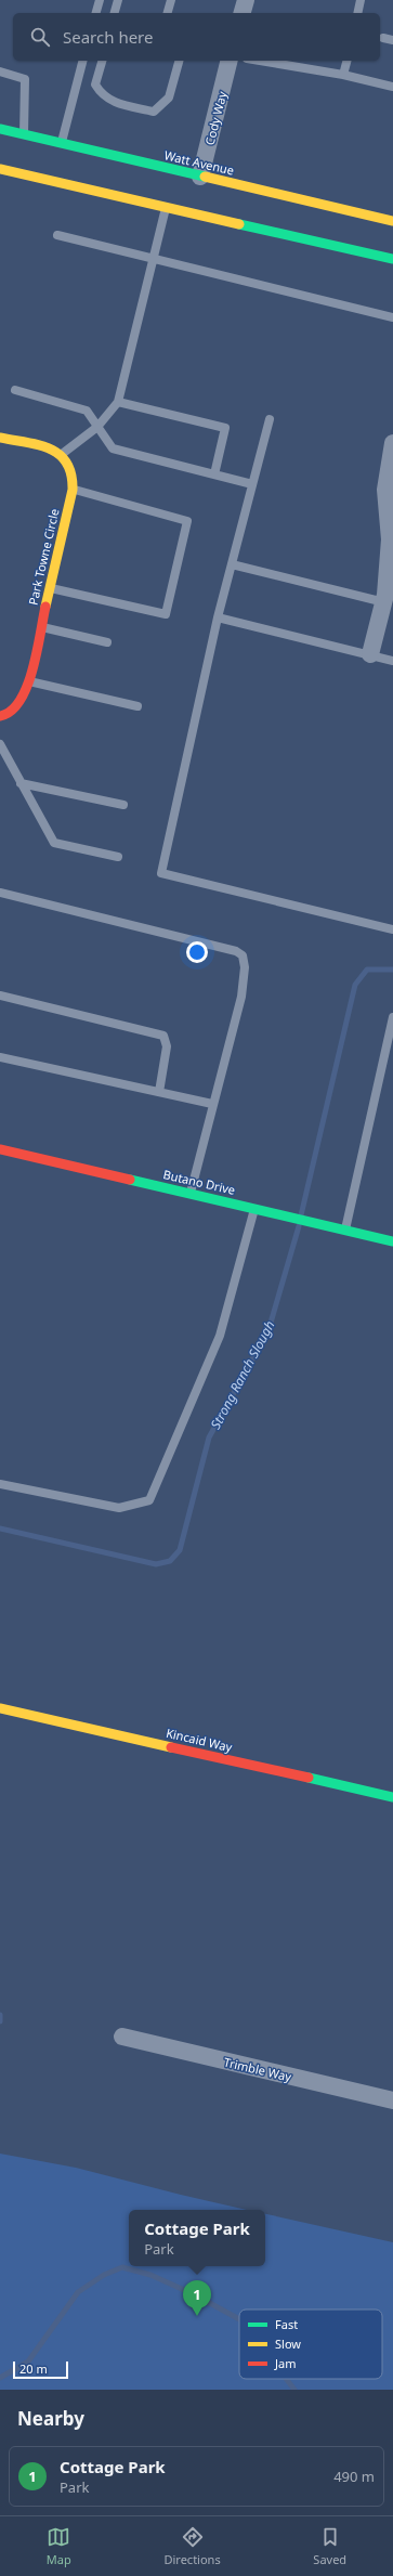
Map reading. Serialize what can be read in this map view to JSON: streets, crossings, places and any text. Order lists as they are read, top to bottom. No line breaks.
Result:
{"streets":{"street":["Cody Way","Watt Avenue","Park Towne Circle","Butano Drive","Kincaid Way","Trimble Way"]},"crossings":[["Cody Way","Watt Avenue"]],"water":["Strong Ranch Slough"],"legend":["Fast","Slow","Jam"],"scale_bar":"20 m","page":{"search":"Search here","popup":["Cottage Park","Park"],"pins":"1","scale":"20 m","heading":"Nearby","list":[{"mark":"1","name":"Cottage Park","note":"Park","value":"490 m"}],"nav":["Map","Directions","Saved"]}}
